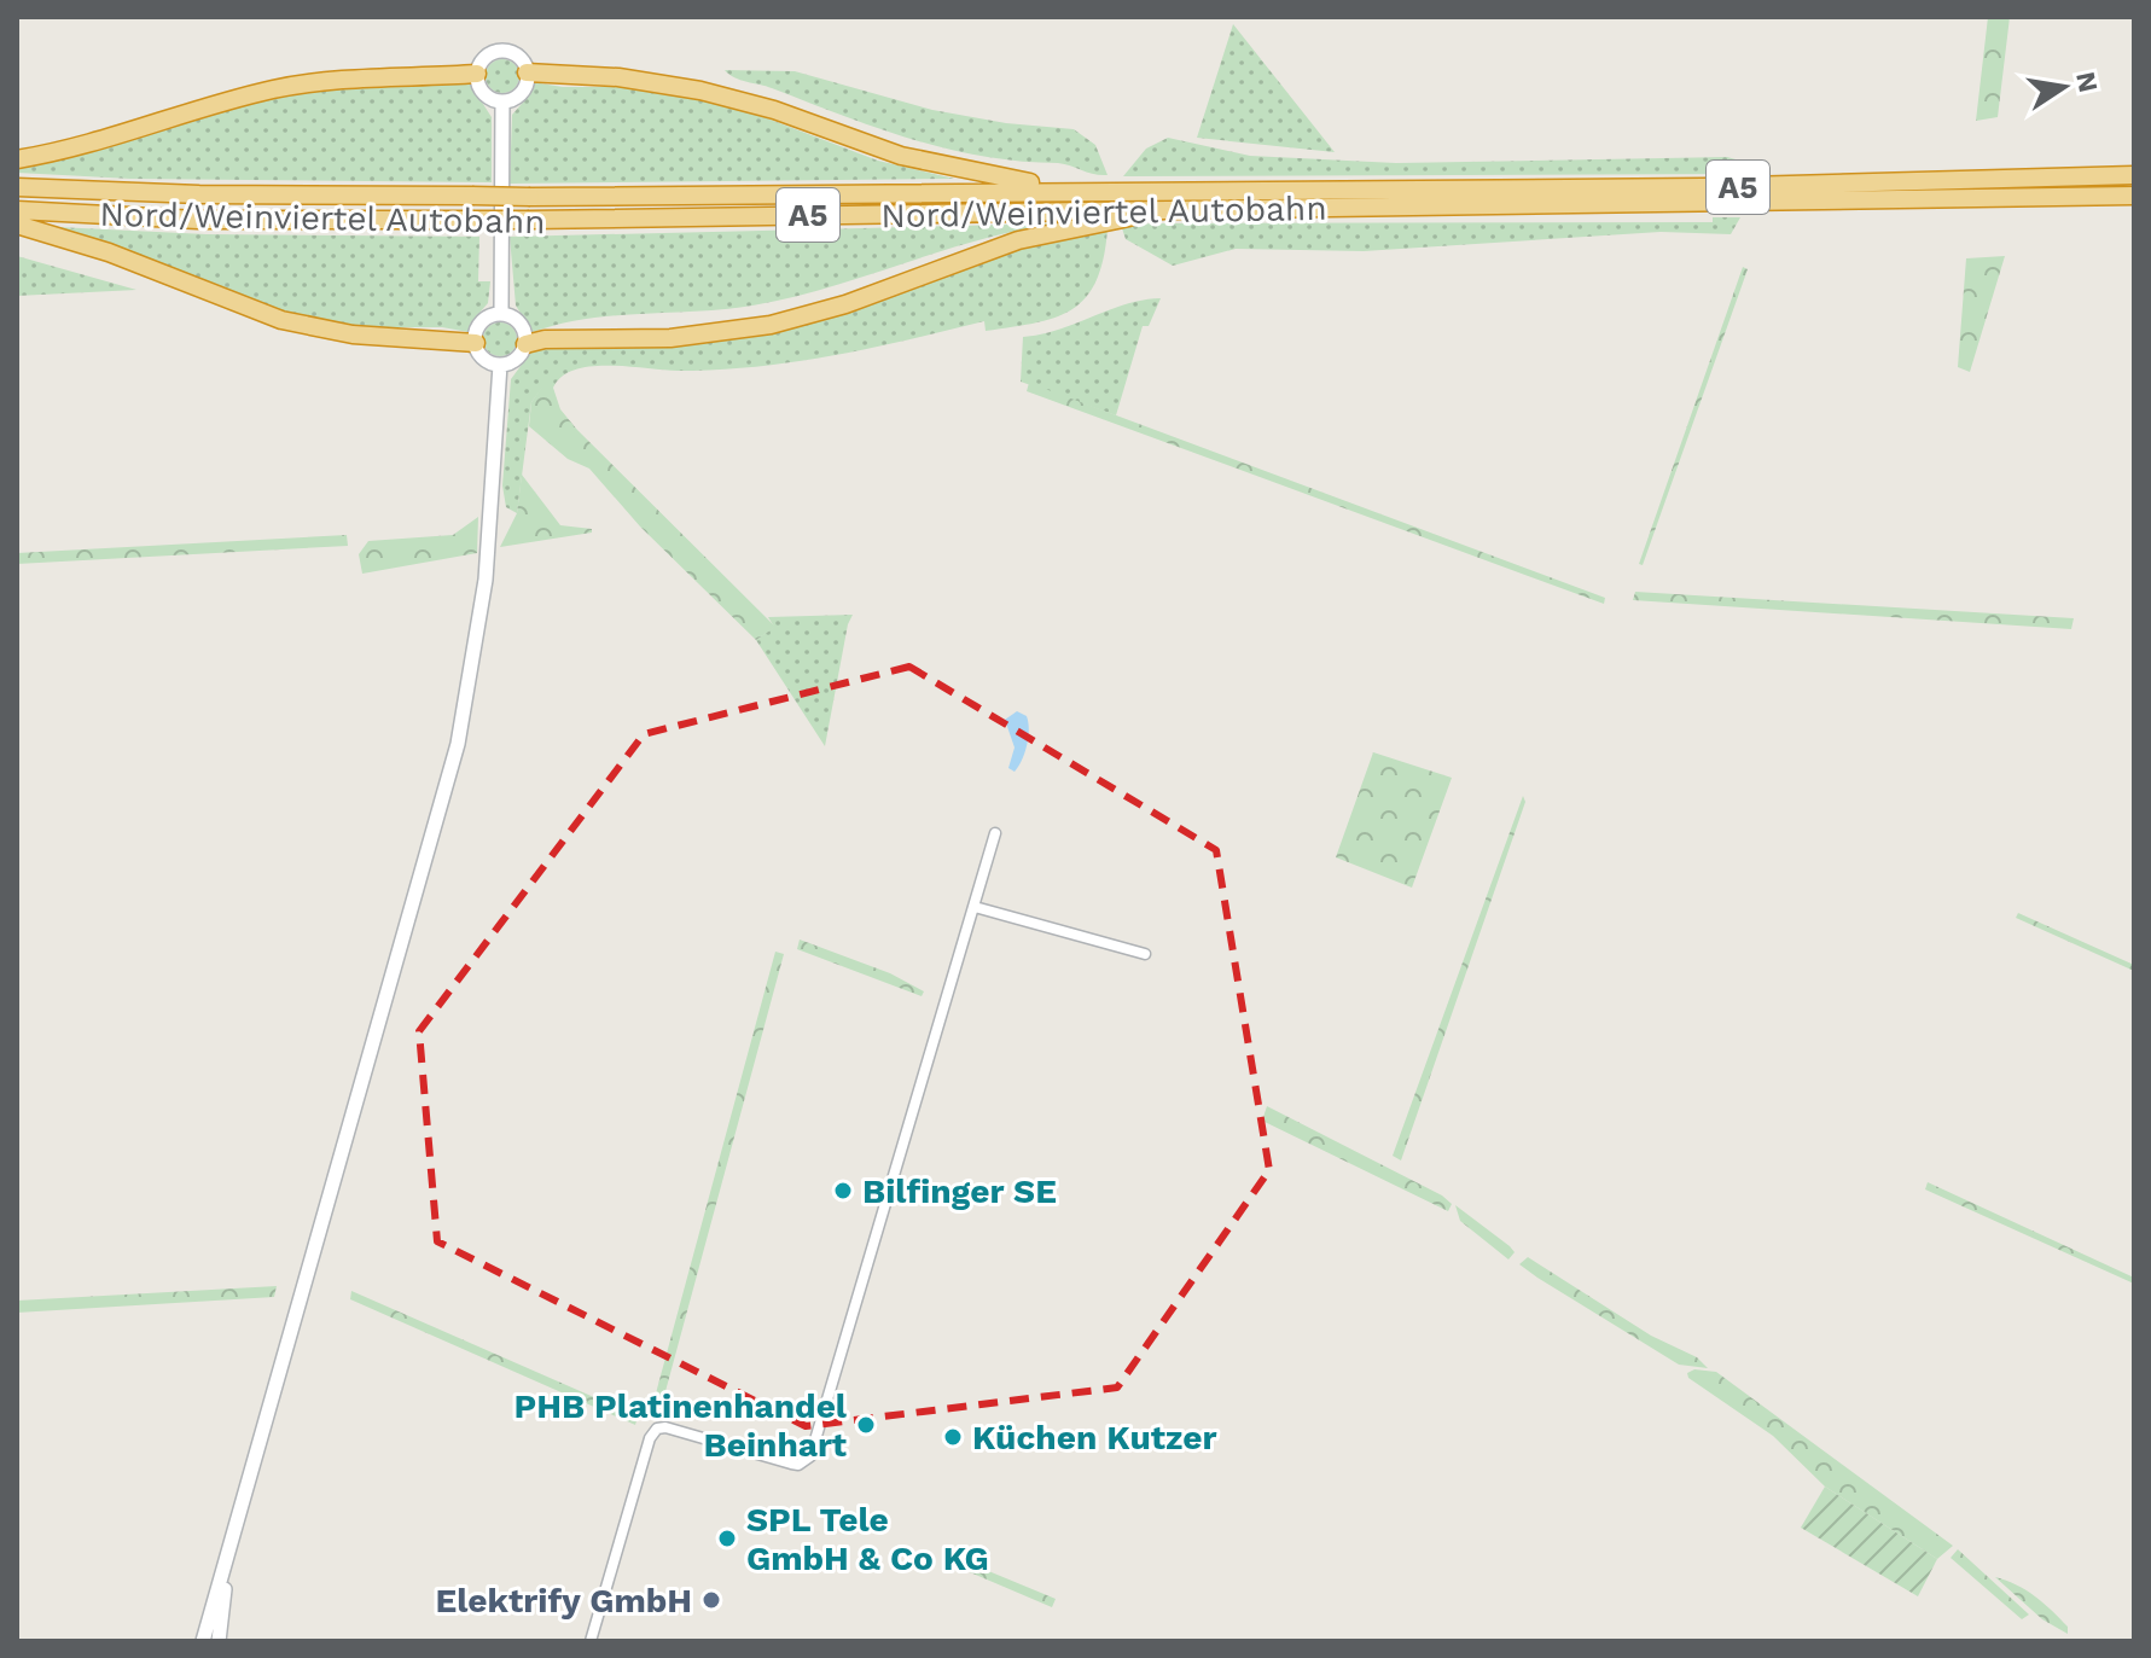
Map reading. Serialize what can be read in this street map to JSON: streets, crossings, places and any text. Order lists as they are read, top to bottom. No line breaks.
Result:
{"streets":{"highway":["A5","Nord/Weinviertel Autobahn"]},"places":["Bilfinger SE","PHB Platinenhandel Beinhart","Küchen Kutzer","SPL Tele GmbH & Co KG","Elektrify GmbH"],"north":"right"}
